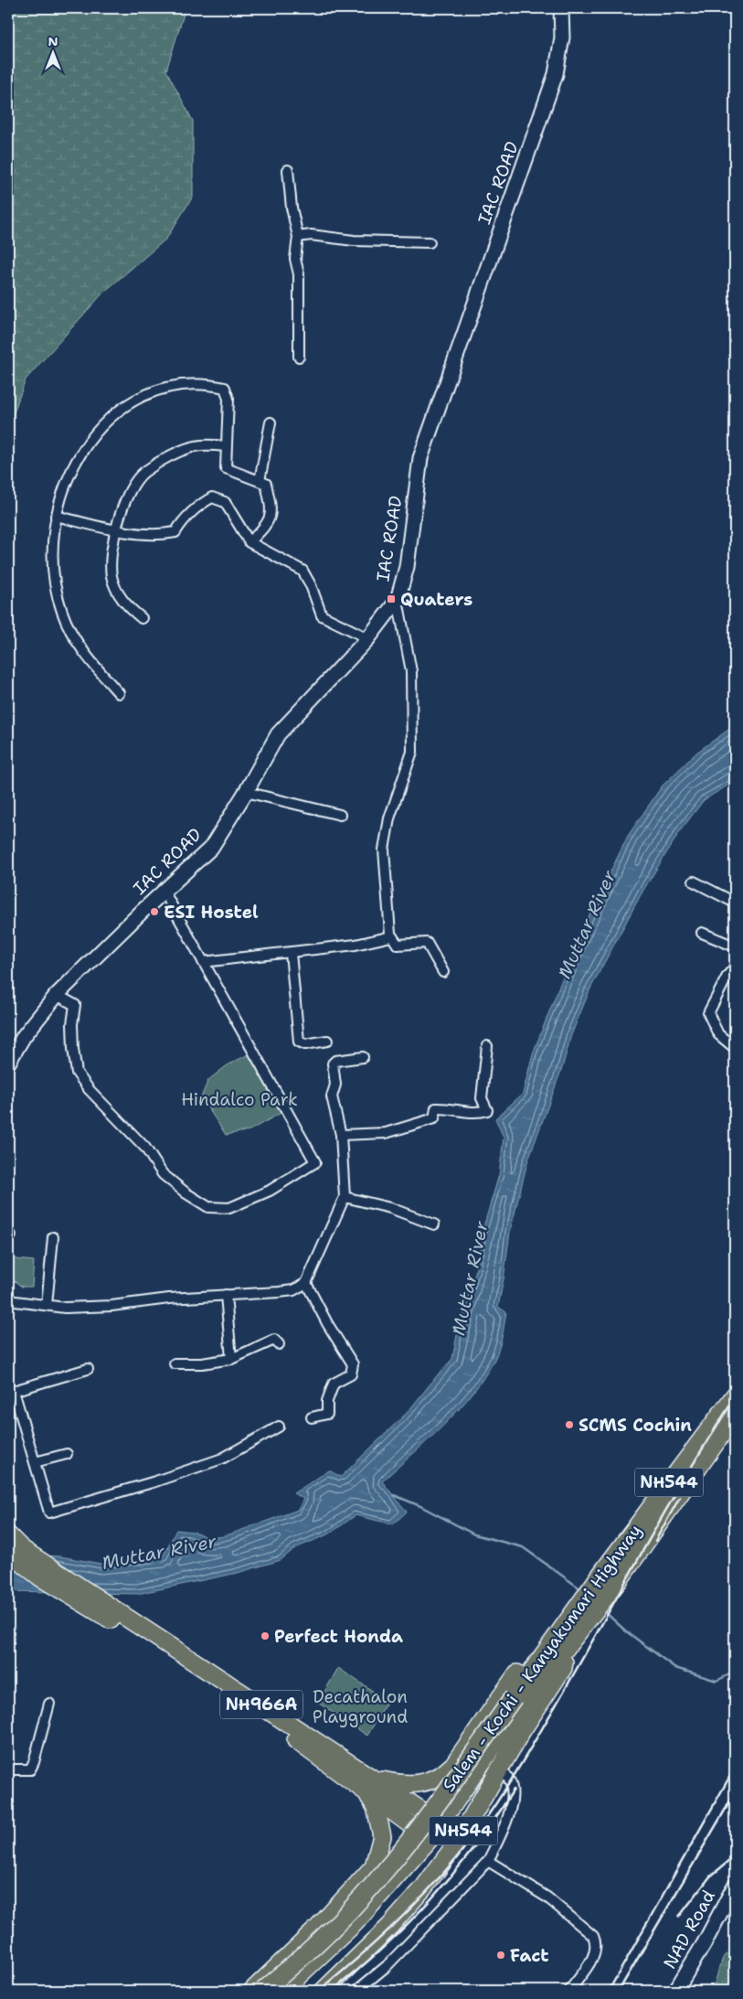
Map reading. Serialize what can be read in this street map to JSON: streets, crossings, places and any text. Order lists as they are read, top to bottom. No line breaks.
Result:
{"streets":{"highway":["NH544","Salem - Kochi - Kanyakumari Highway","NH966A"],"main road":["IAC ROAD","NAD Road"]},"crossings":[["NH544","Salem - Kochi - Kanyakumari Highway"],["Salem - Kochi - Kanyakumari Highway","NH966A"]],"water":["Muttar River"],"parks":["Hindalco Park","Decathalon Playground"],"places":{"transit":["Quaters"],"other":["ESI Hostel","SCMS Cochin","Perfect Honda","Fact"]},"north":"top"}
